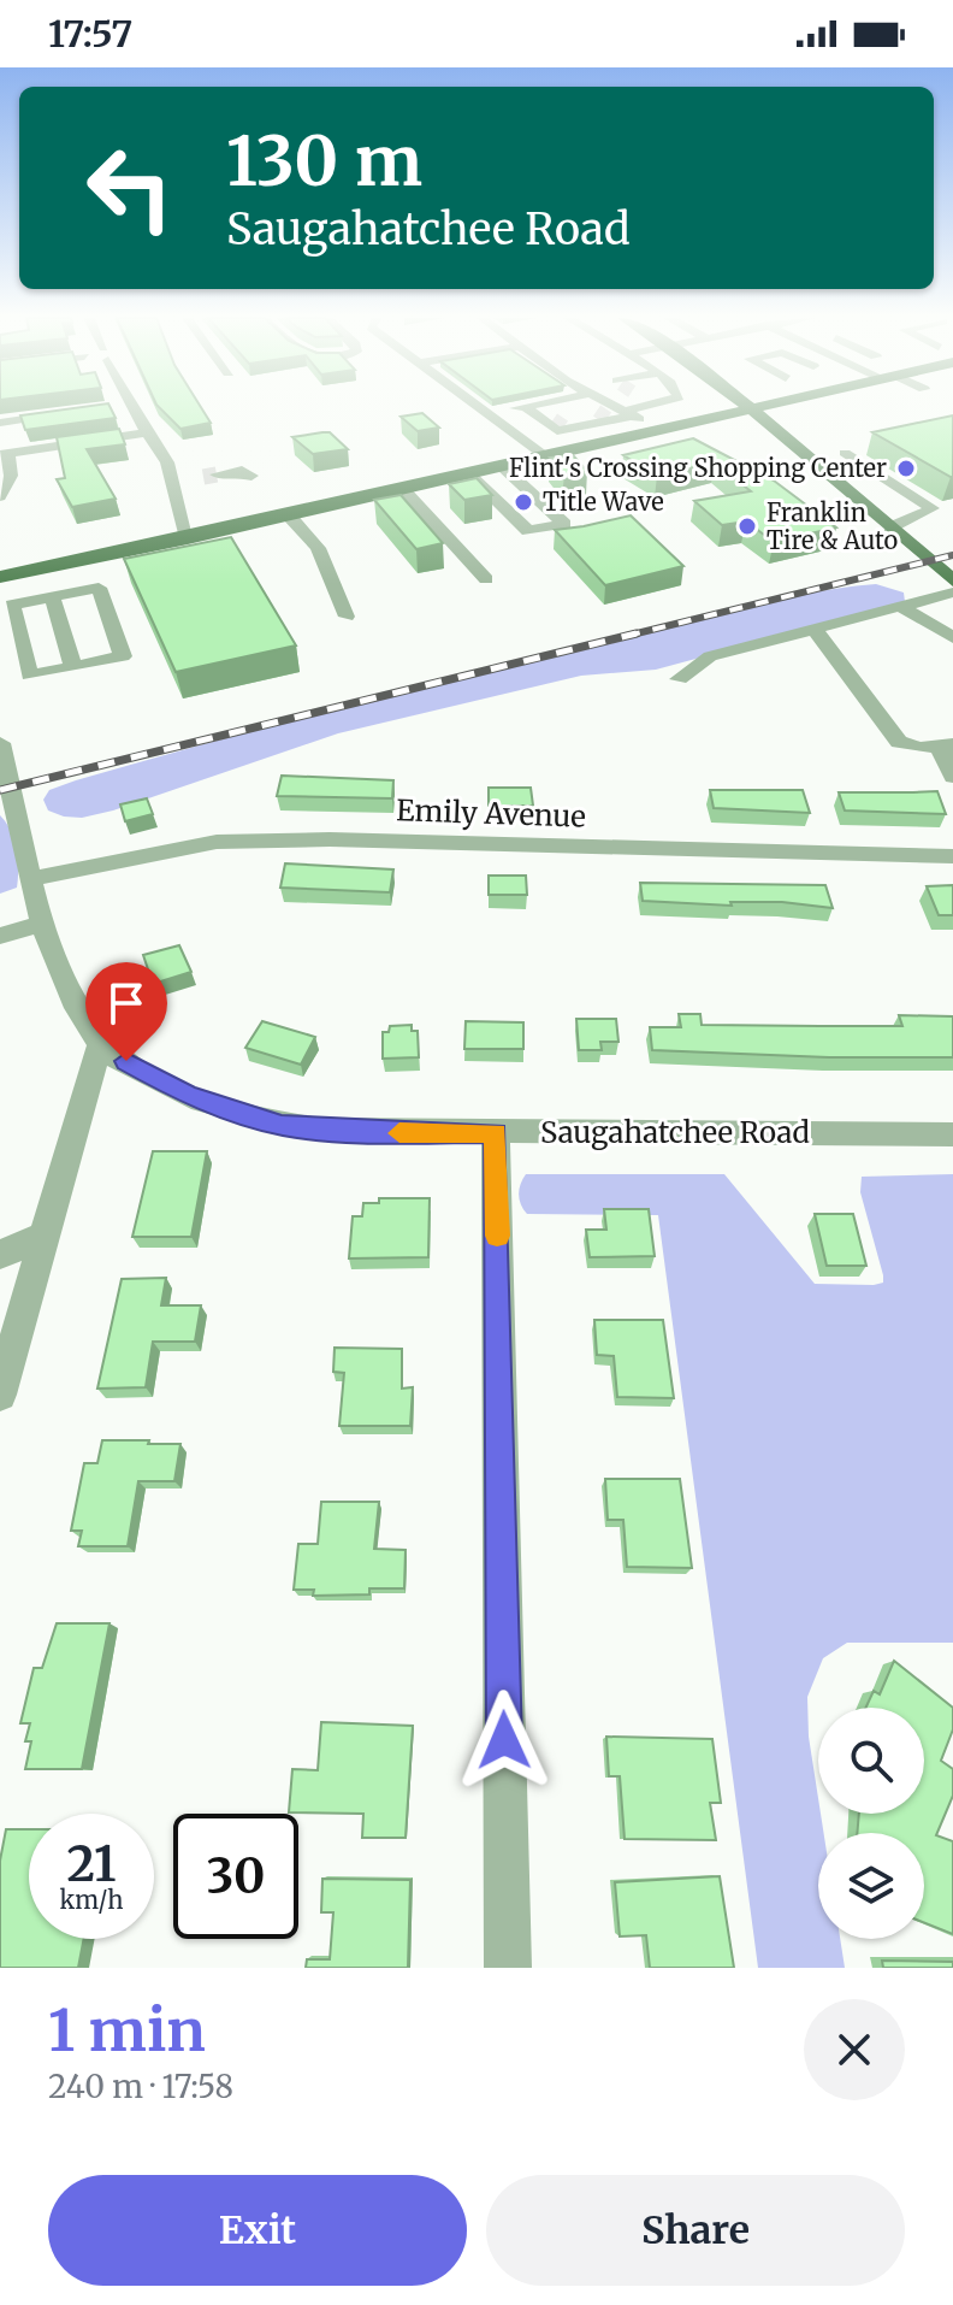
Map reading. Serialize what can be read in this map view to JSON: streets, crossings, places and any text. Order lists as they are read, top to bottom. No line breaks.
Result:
{"streets":{"street":["Emily Avenue","Saugahatchee Road"]},"crossings":[["Emily Avenue","Saugahatchee Road"]],"places":["Flint's Crossing Shopping Center","Title Wave","Franklin Tire & Auto"],"page":{"status":"17:57","turn":["130 m","Saugahatchee Road"],"speed":"21 km/h","limit":"30","heading":["1 min","240 m · 17:58"],"buttons":["Exit","Share"]}}
